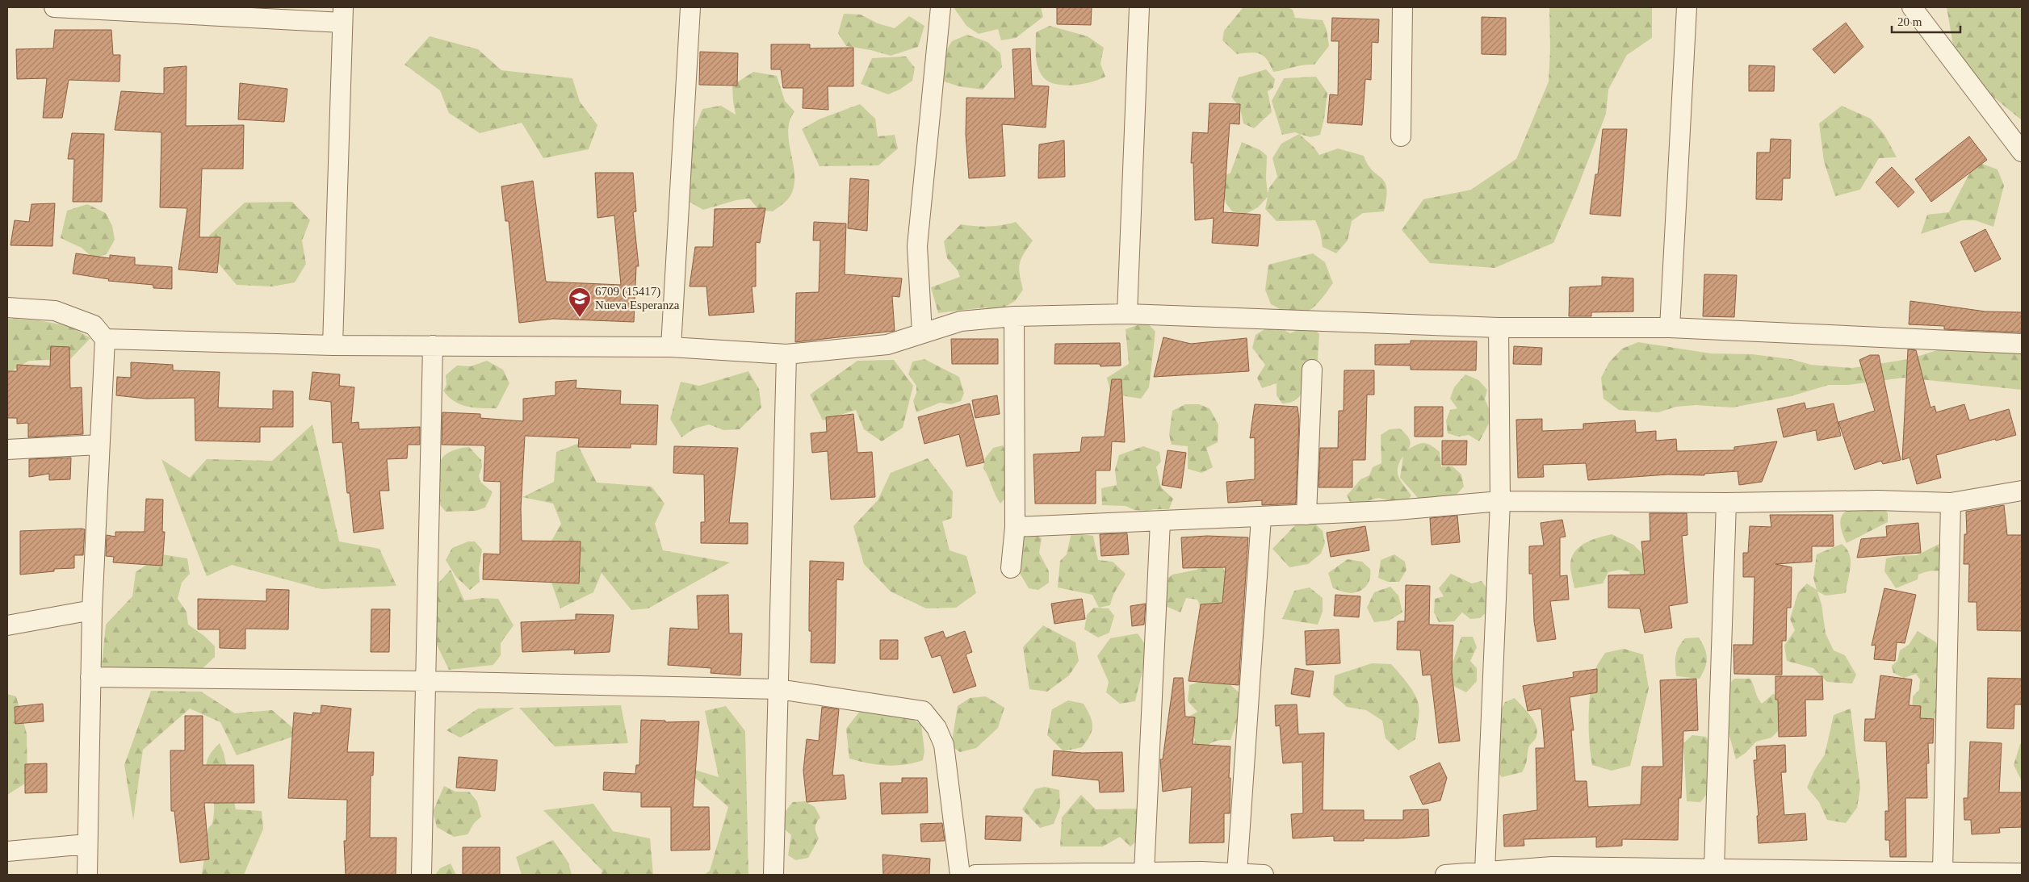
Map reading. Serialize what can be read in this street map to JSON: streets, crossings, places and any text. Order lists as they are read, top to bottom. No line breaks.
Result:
{"places":{"school or university":["6709 (15417) Nueva Esperanza"]},"scale_bar":"20 m"}
